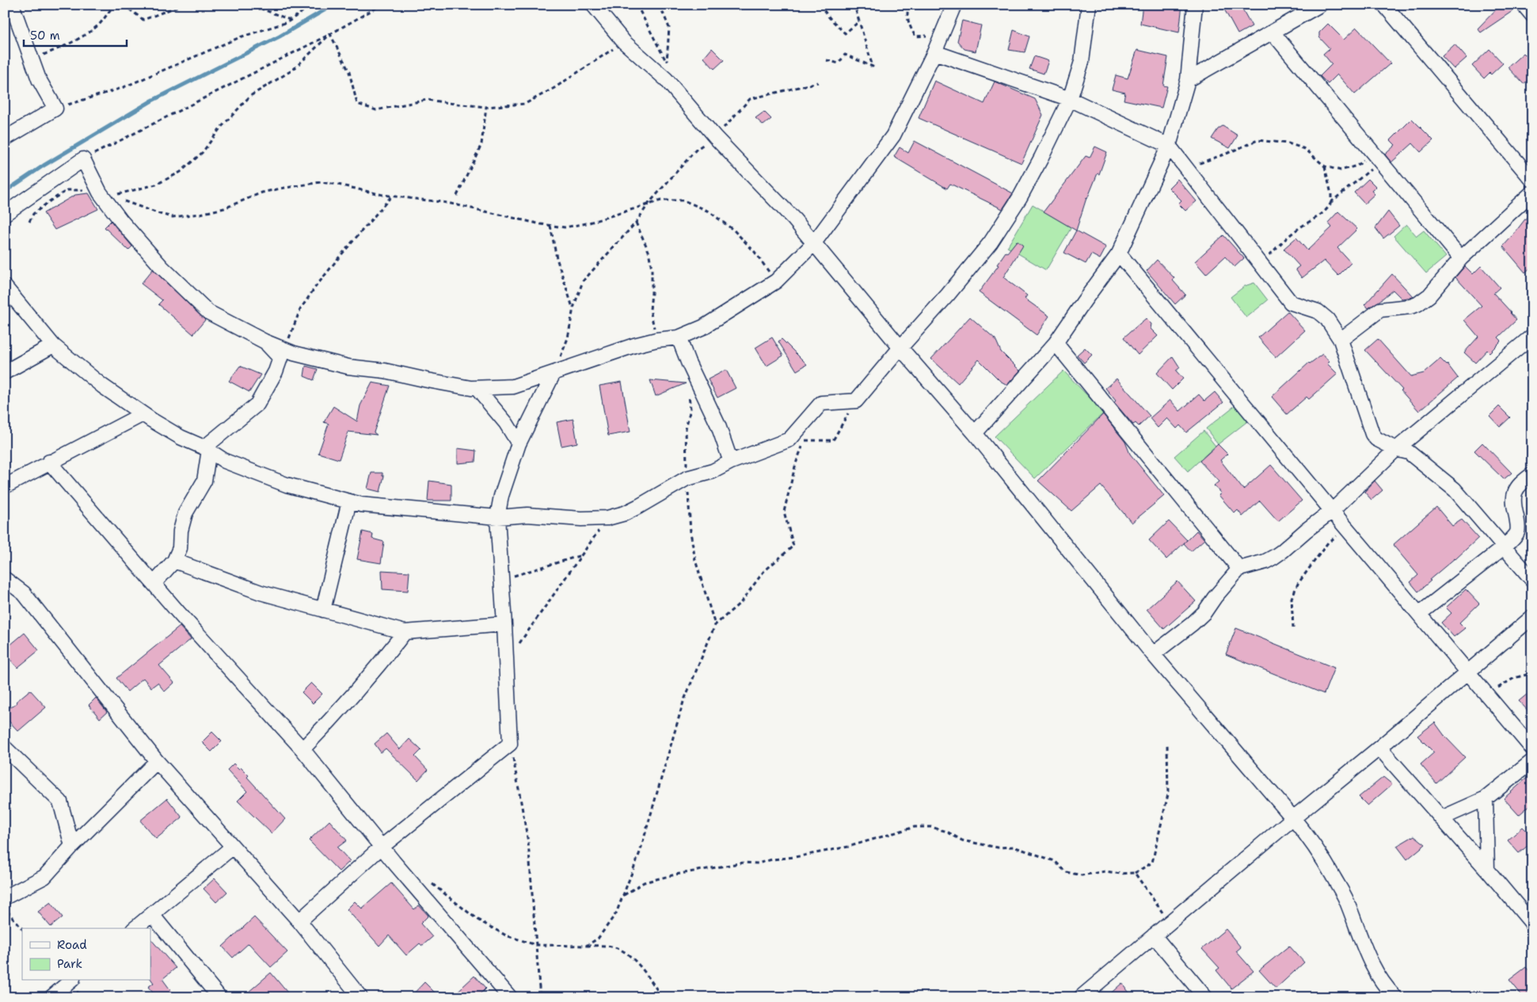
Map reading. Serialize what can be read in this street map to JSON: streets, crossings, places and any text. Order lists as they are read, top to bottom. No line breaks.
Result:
{"legend":["Road","Park"],"scale_bar":"50 m"}
